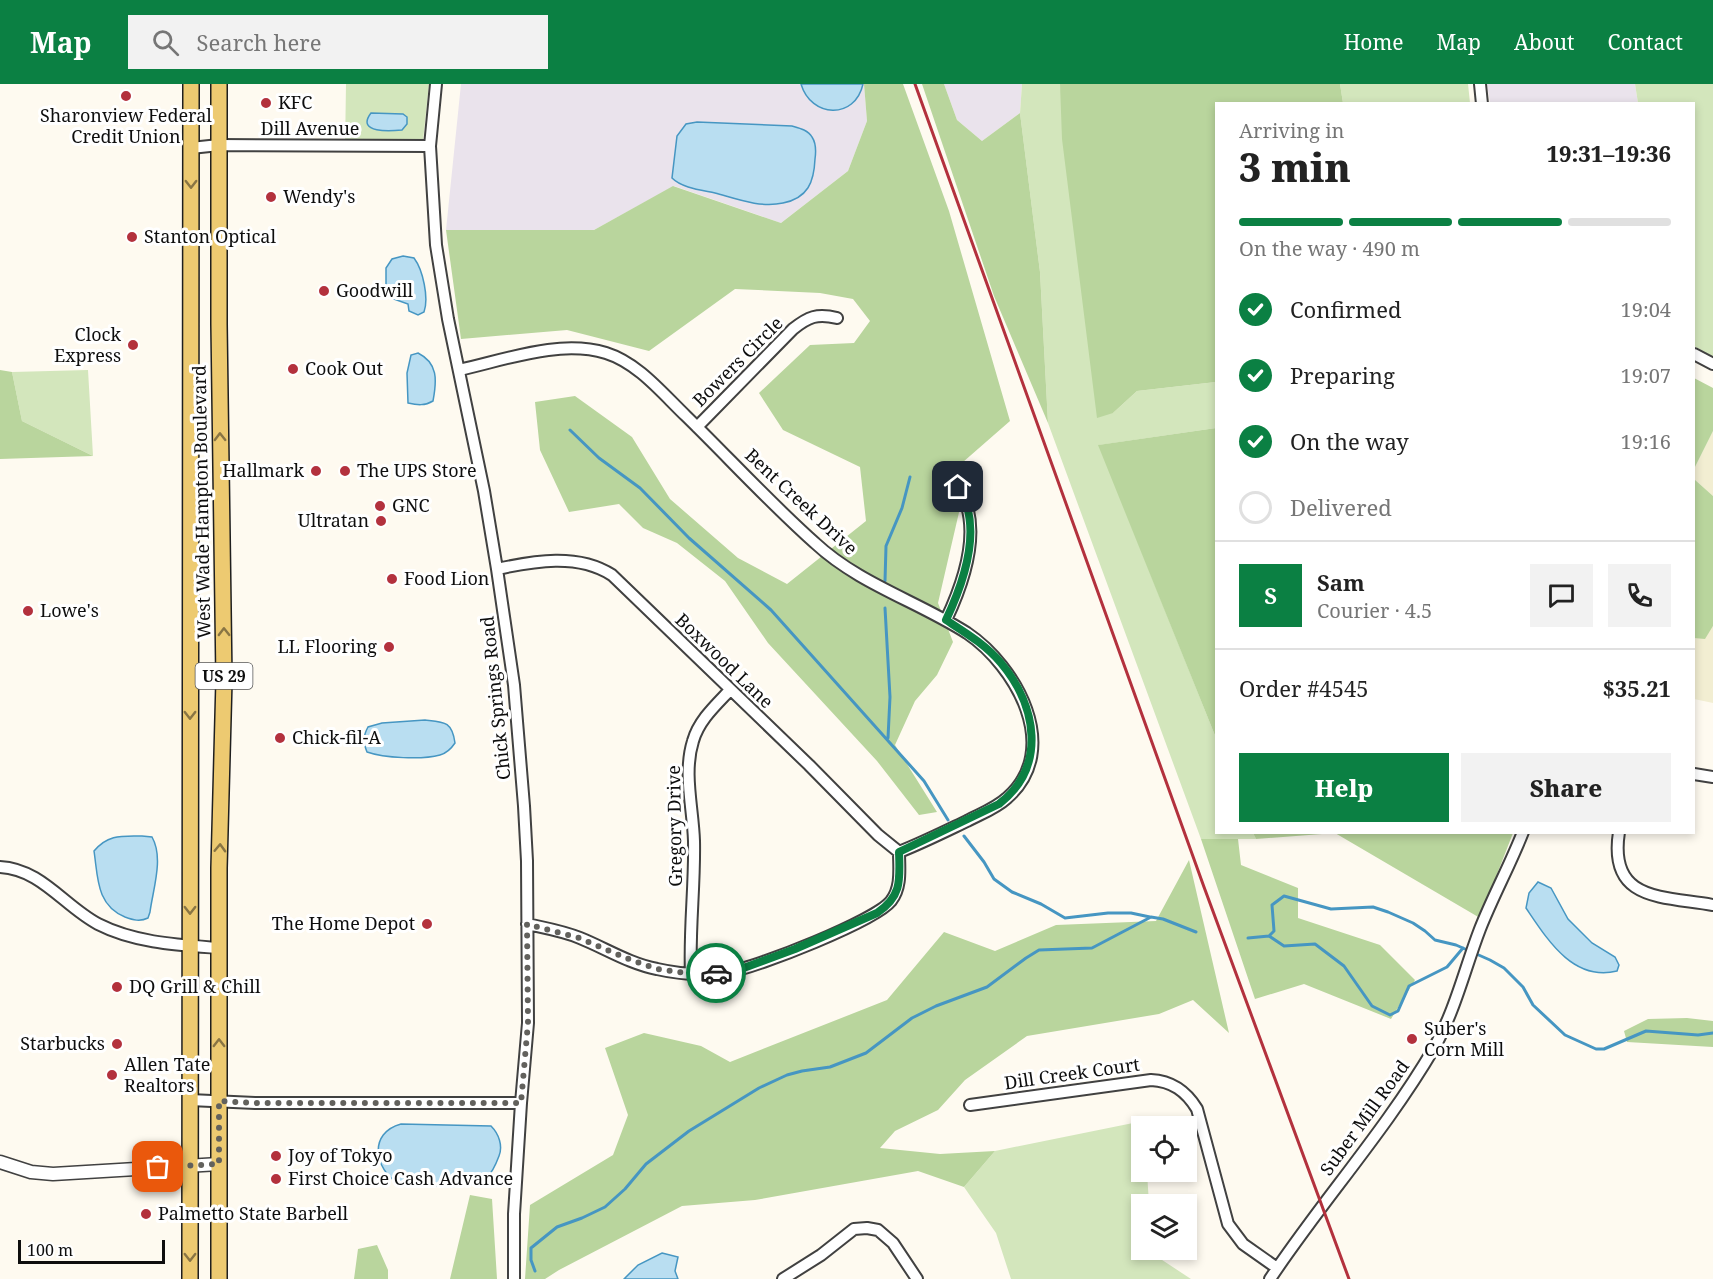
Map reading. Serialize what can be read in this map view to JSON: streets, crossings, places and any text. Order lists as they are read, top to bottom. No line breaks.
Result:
{"streets":{"main road":["West Wade Hampton Boulevard","US 29"],"street":["Dill Avenue","Bowers Circle","Bent Creek Drive","Boxwood Lane","Chick Springs Road","Gregory Drive","Dill Creek Court","Suber Mill Road"]},"crossings":[["Dill Avenue","West Wade Hampton Boulevard"],["Dill Avenue","Chick Springs Road"],["Bowers Circle","Bent Creek Drive"],["Bent Creek Drive","Boxwood Lane"],["Bent Creek Drive","Chick Springs Road"],["Boxwood Lane","Chick Springs Road"],["Boxwood Lane","Gregory Drive"],["Dill Creek Court","Suber Mill Road"]],"places":["Sharonview Federal Credit Union","KFC","Wendy's","Stanton Optical","Goodwill","Clock Express","Cook Out","Hallmark","The UPS Store","GNC","Ultratan","Food Lion","Lowe's","LL Flooring","Chick-fil-A","The Home Depot","DQ Grill & Chill","Suber's Corn Mill","Starbucks","Allen Tate Realtors","Joy of Tokyo","First Choice Cash Advance","Palmetto State Barbell"],"scale_bar":"100 m","page":{"header":"Map","search":"Search here","nav":["Home","Map","About","Contact"],"heading":["3 min","Arriving in","19:31–19:36"],"panel":["Sam","Courier · 4.5","Order #4545","$35.21"],"bar":"On the way · 490 m","list":[["Confirmed","19:04"],["Preparing","19:07"],["On the way","19:16"],"Delivered"],"round":"S","buttons":["Help","Share"],"scale":"100 m"}}
